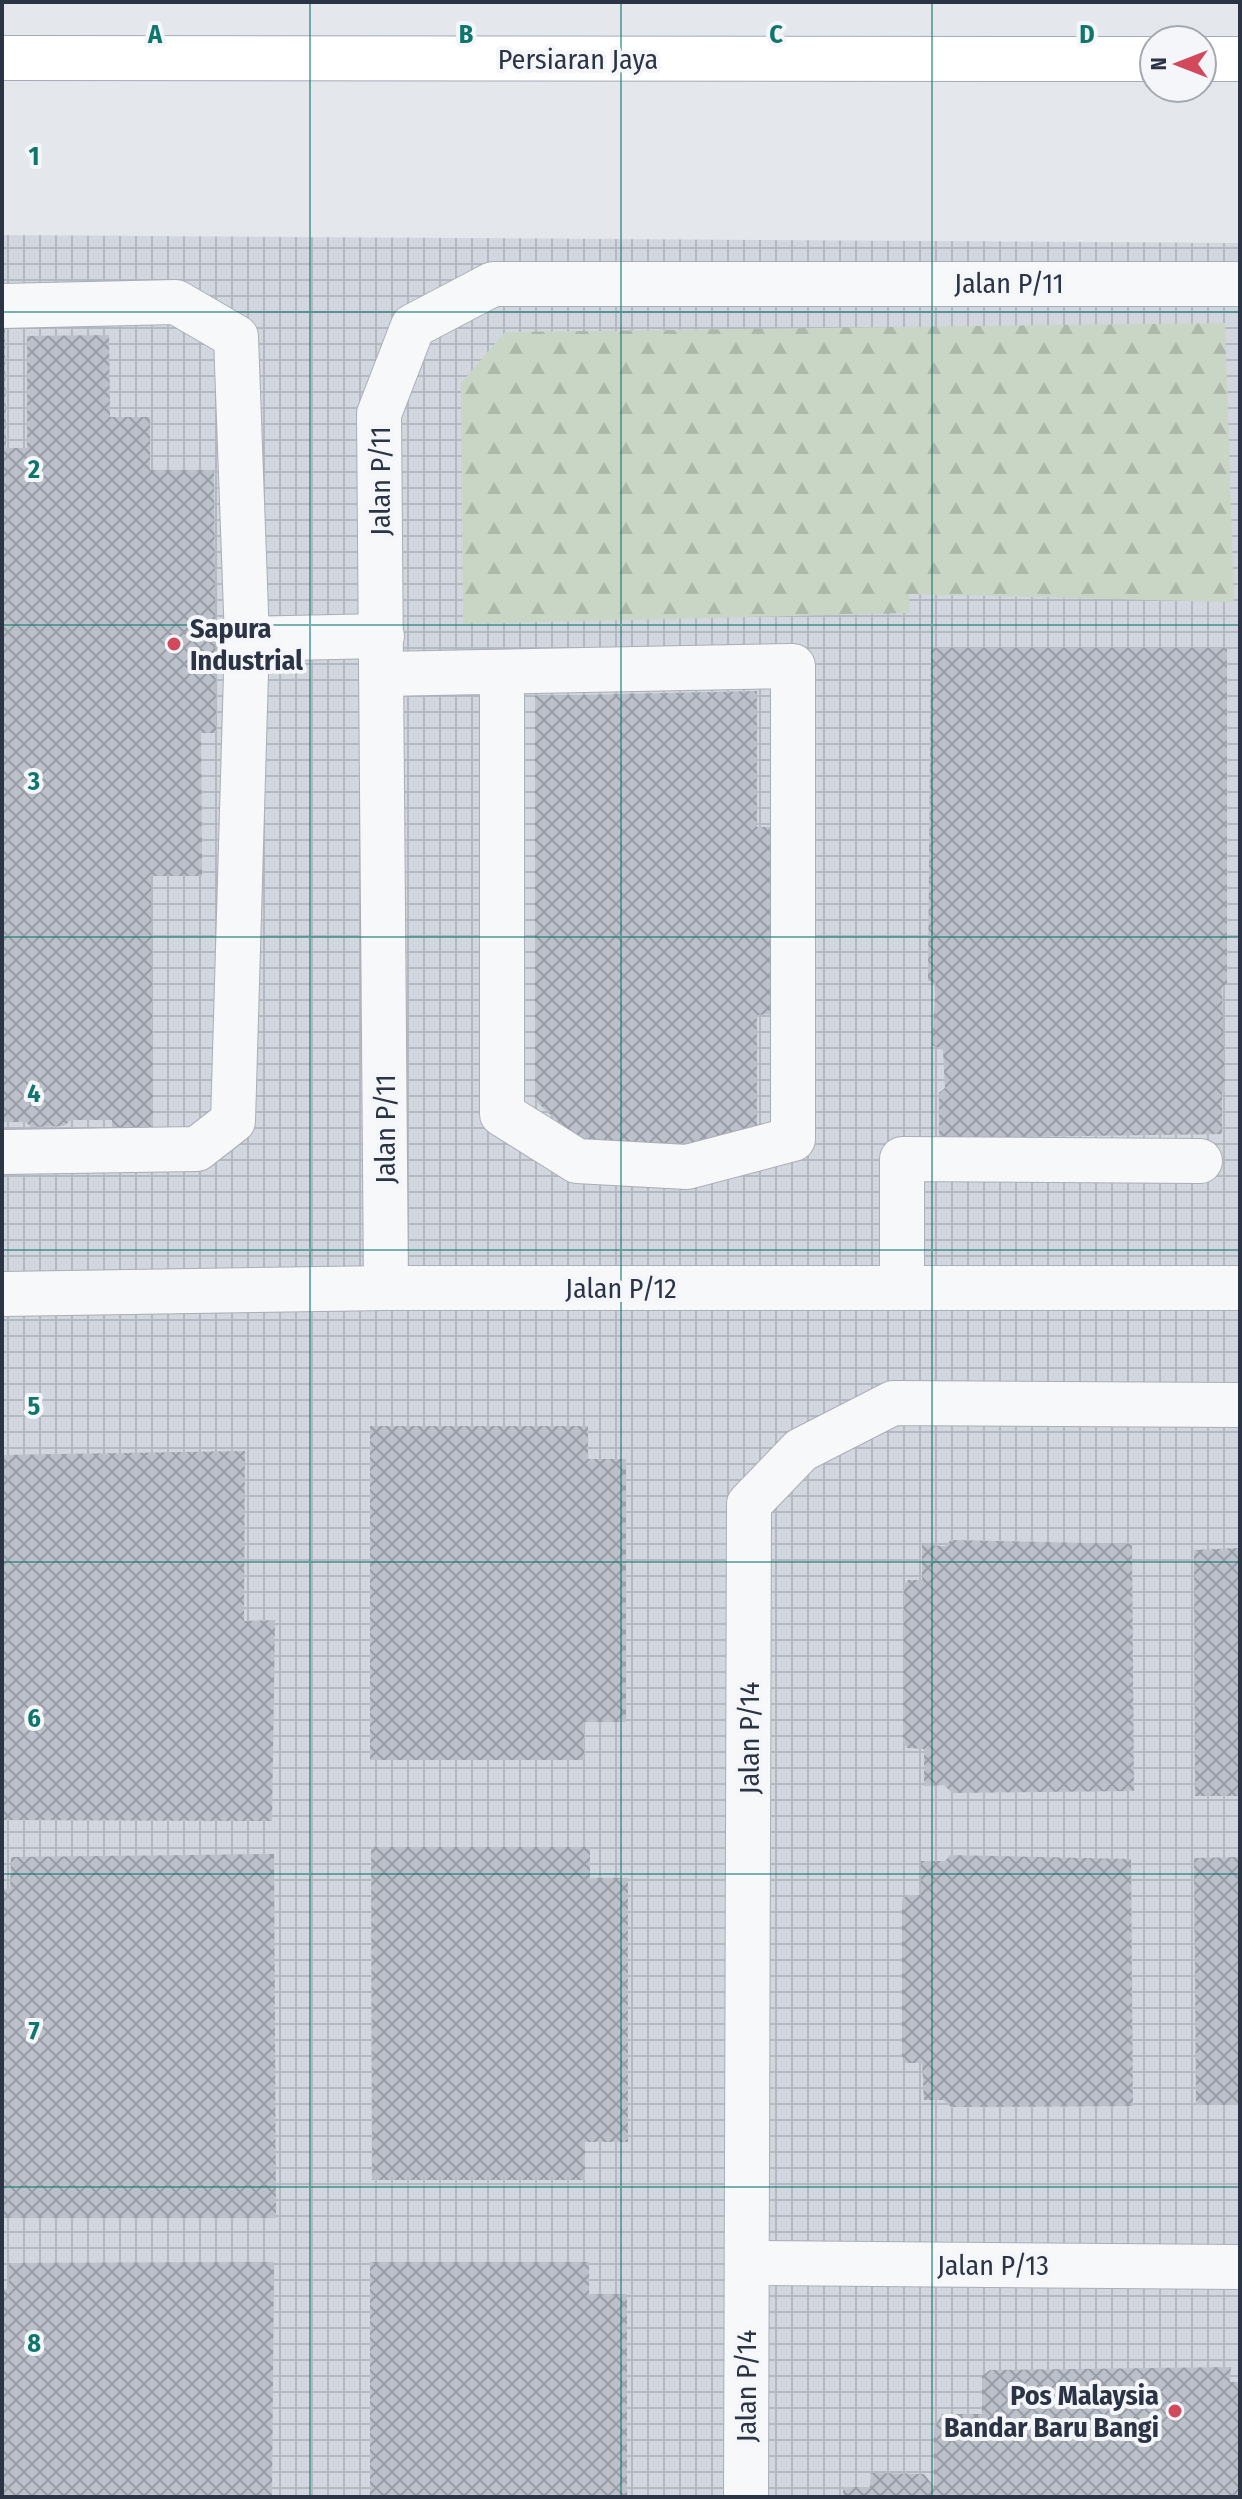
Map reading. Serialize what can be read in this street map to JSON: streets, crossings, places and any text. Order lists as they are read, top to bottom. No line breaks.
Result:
{"streets":{"main road":["Persiaran Jaya"],"street":["Jalan P/11","Jalan P/12","Jalan P/14","Jalan P/13"]},"crossings":[["Jalan P/11","Jalan P/12"],["Jalan P/14","Jalan P/13"]],"places":["Sapura Industrial","Pos Malaysia Bandar Baru Bangi"],"north":"left","grid":{"columns":["A","B","C","D"],"rows":["1","2","3","4","5","6","7","8"]}}
